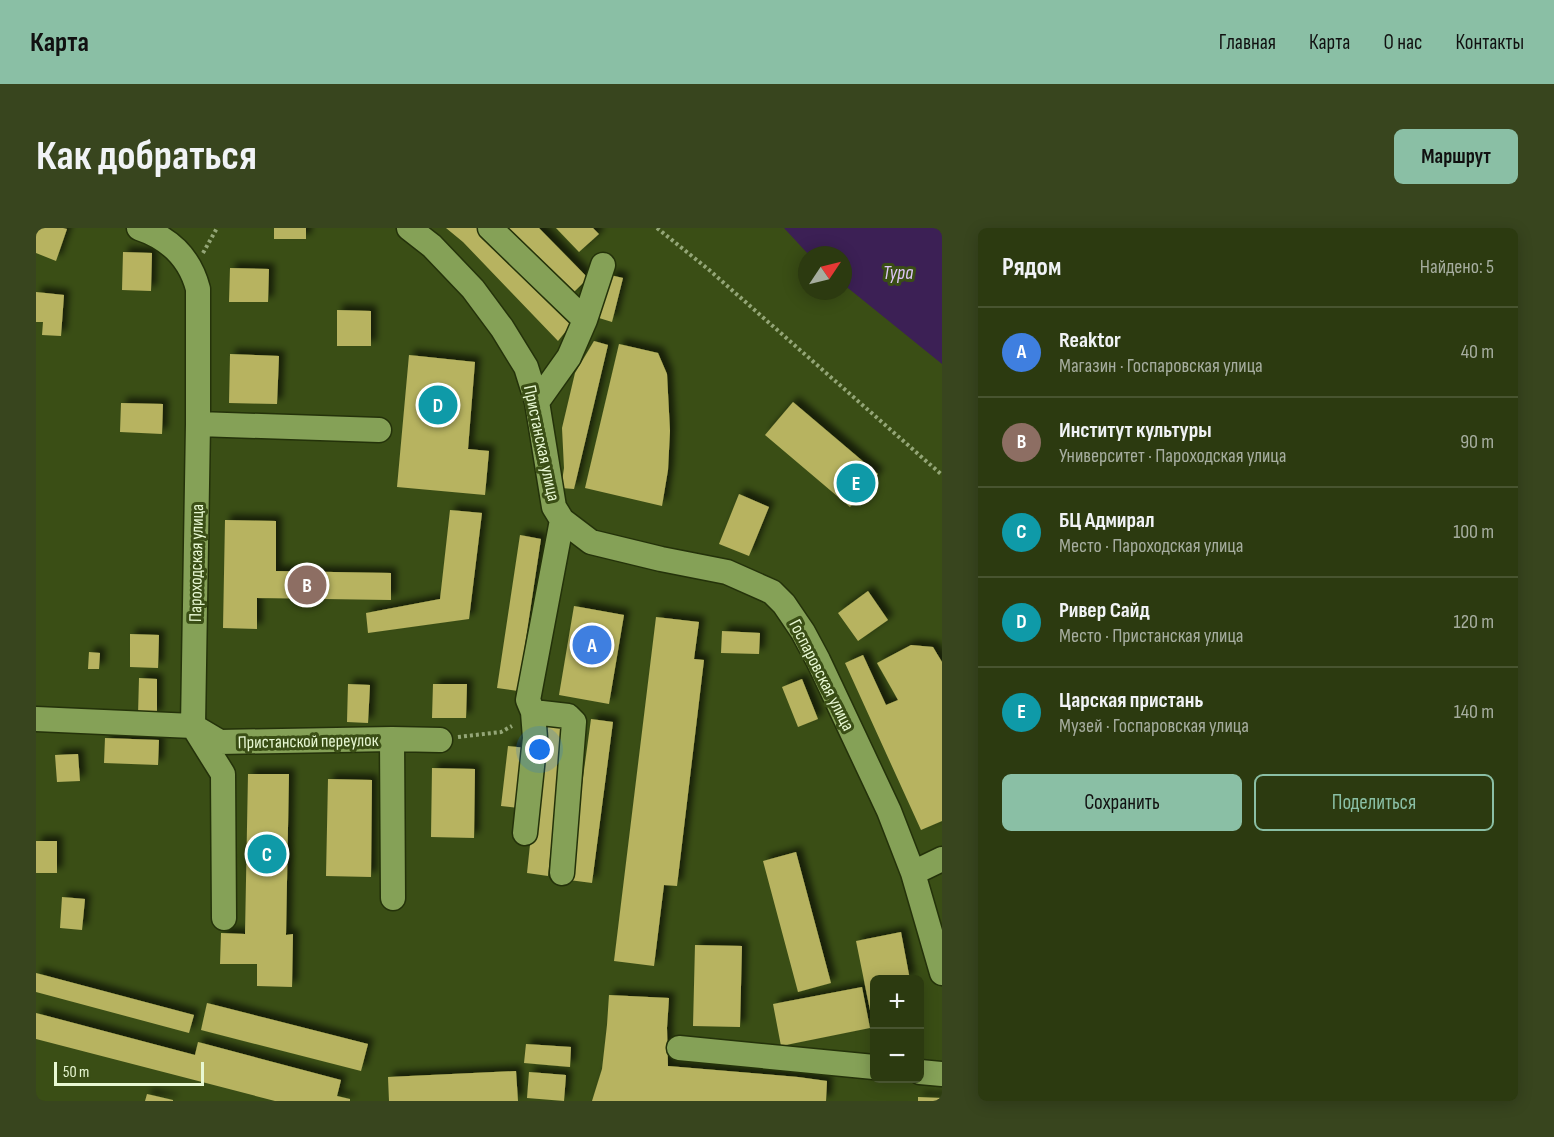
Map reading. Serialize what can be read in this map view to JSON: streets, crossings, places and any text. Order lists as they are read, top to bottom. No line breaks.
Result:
{"streets":{"street":["Пристанская улица","Пароходская улица","Госпаровская улица","Пристанской переулок"]},"crossings":[["Пристанская улица","Госпаровская улица"],["Пароходская улица","Пристанской переулок"]],"water":["Тура"],"scale_bar":"50 m","north":"top right","page":{"header":"Карта","nav":["Главная","Карта","О нас","Контакты"],"buttons":["Маршрут",["Сохранить","Поделиться"]],"title":"Как добраться","heading":["Рядом","Найдено: 5"],"list":[{"mark":"A","name":"Reaktor","note":"Магазин · Госпаровская улица","value":"40 m"},{"mark":"B","name":"Институт культуры","note":"Университет · Пароходская улица","value":"90 m"},{"mark":"C","name":"БЦ Адмирал","note":"Место · Пароходская улица","value":"100 m"},{"mark":"D","name":"Ривер Сайд","note":"Место · Пристанская улица","value":"120 m"},{"mark":"E","name":"Царская пристань","note":"Музей · Госпаровская улица","value":"140 m"}],"pins":["D","E","B","A","C"],"map_buttons":["+","−"],"scale":"50 m"}}
